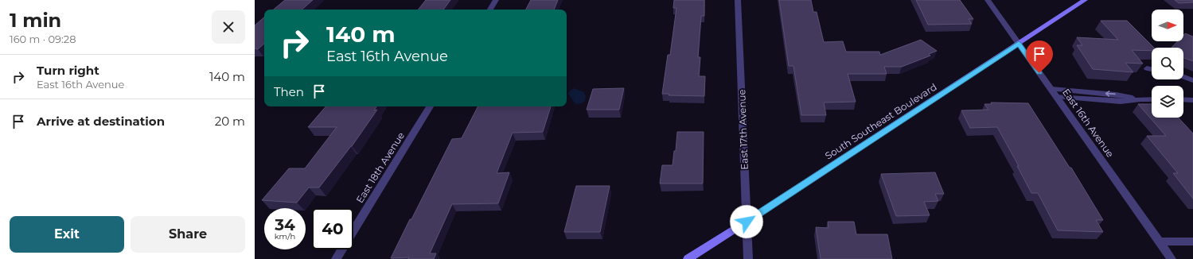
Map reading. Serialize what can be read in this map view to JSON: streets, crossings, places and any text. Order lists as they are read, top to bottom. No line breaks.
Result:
{"streets":{"street":["South Southeast Boulevard","East 16th Avenue","East 17th Avenue","East 18th Avenue"]},"crossings":[["South Southeast Boulevard","East 16th Avenue"],["South Southeast Boulevard","East 17th Avenue"]],"north":"right","page":{"heading":["1 min","160 m · 09:28"],"turn":["140 m","East 16th Avenue"],"list":[{"name":"Turn right","note":"East 16th Avenue","value":"140 m"},{"name":"Arrive at destination","value":"20 m"}],"then":"Then","speed":"34 km/h","limit":"40","buttons":["Exit","Share"]}}
